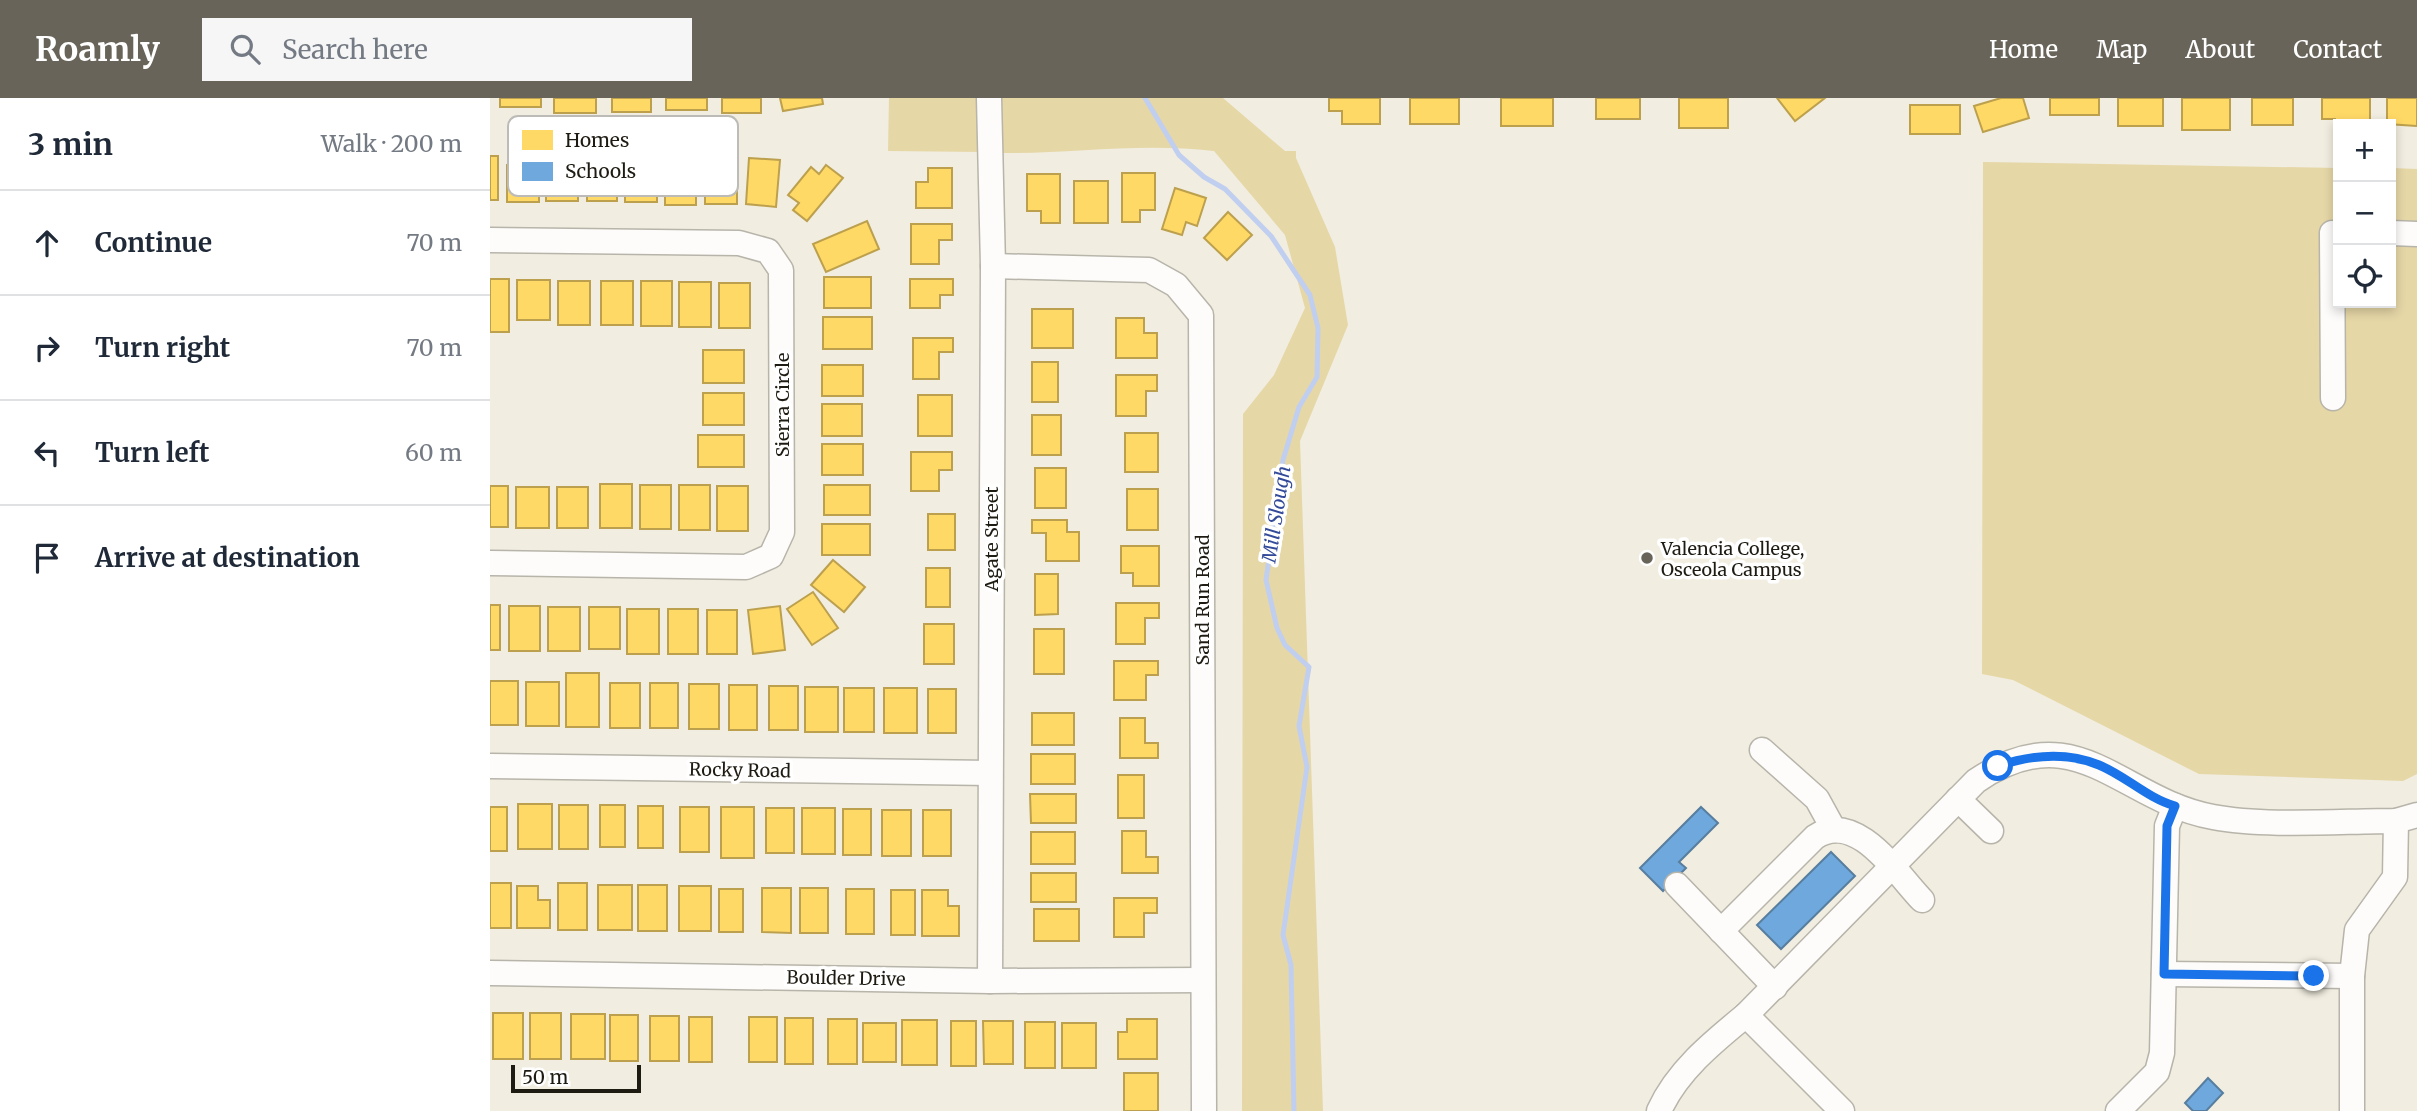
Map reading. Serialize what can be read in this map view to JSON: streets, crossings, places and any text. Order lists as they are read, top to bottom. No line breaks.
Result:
{"streets":{"street":["Sierra Circle","Agate Street","Sand Run Road","Rocky Road","Boulder Drive"]},"crossings":[["Agate Street","Sand Run Road"],["Agate Street","Rocky Road"],["Agate Street","Boulder Drive"],["Sand Run Road","Boulder Drive"]],"water":["Mill Slough"],"places":["Valencia College, Osceola Campus"],"legend":["Homes","Schools"],"scale_bar":"50 m","page":{"header":"Roamly","search":"Search here","nav":["Home","Map","About","Contact"],"heading":["3 min","Walk · 200 m"],"map_buttons":["+","−"],"list":[["Continue","70 m"],["Turn right","70 m"],["Turn left","60 m"],"Arrive at destination"],"scale":"50 m"}}
